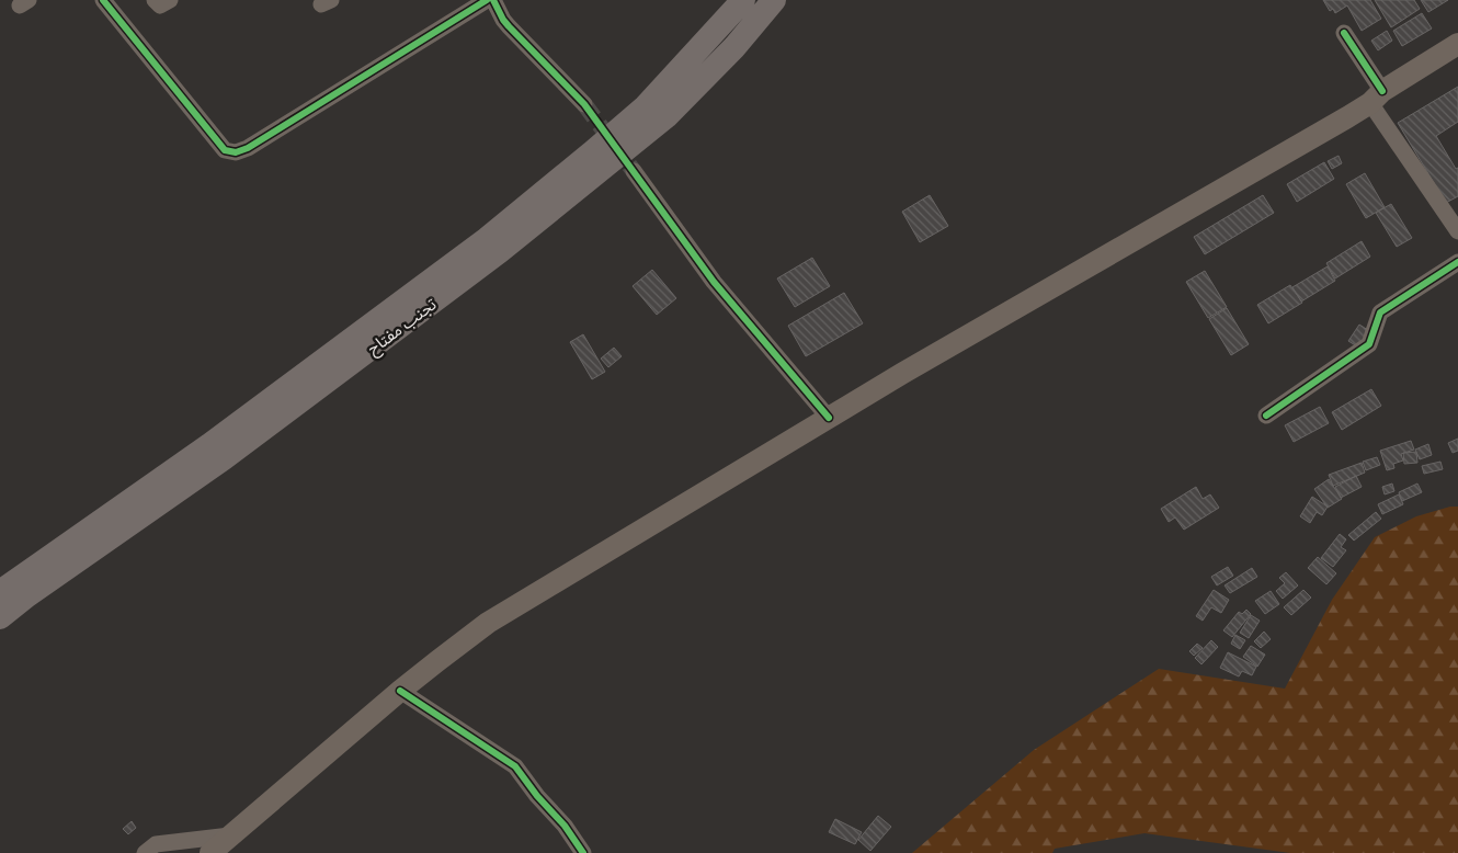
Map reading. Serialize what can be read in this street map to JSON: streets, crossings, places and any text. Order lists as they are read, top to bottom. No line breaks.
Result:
{"streets":{"highway":["تجنب مفتاح"]}}
